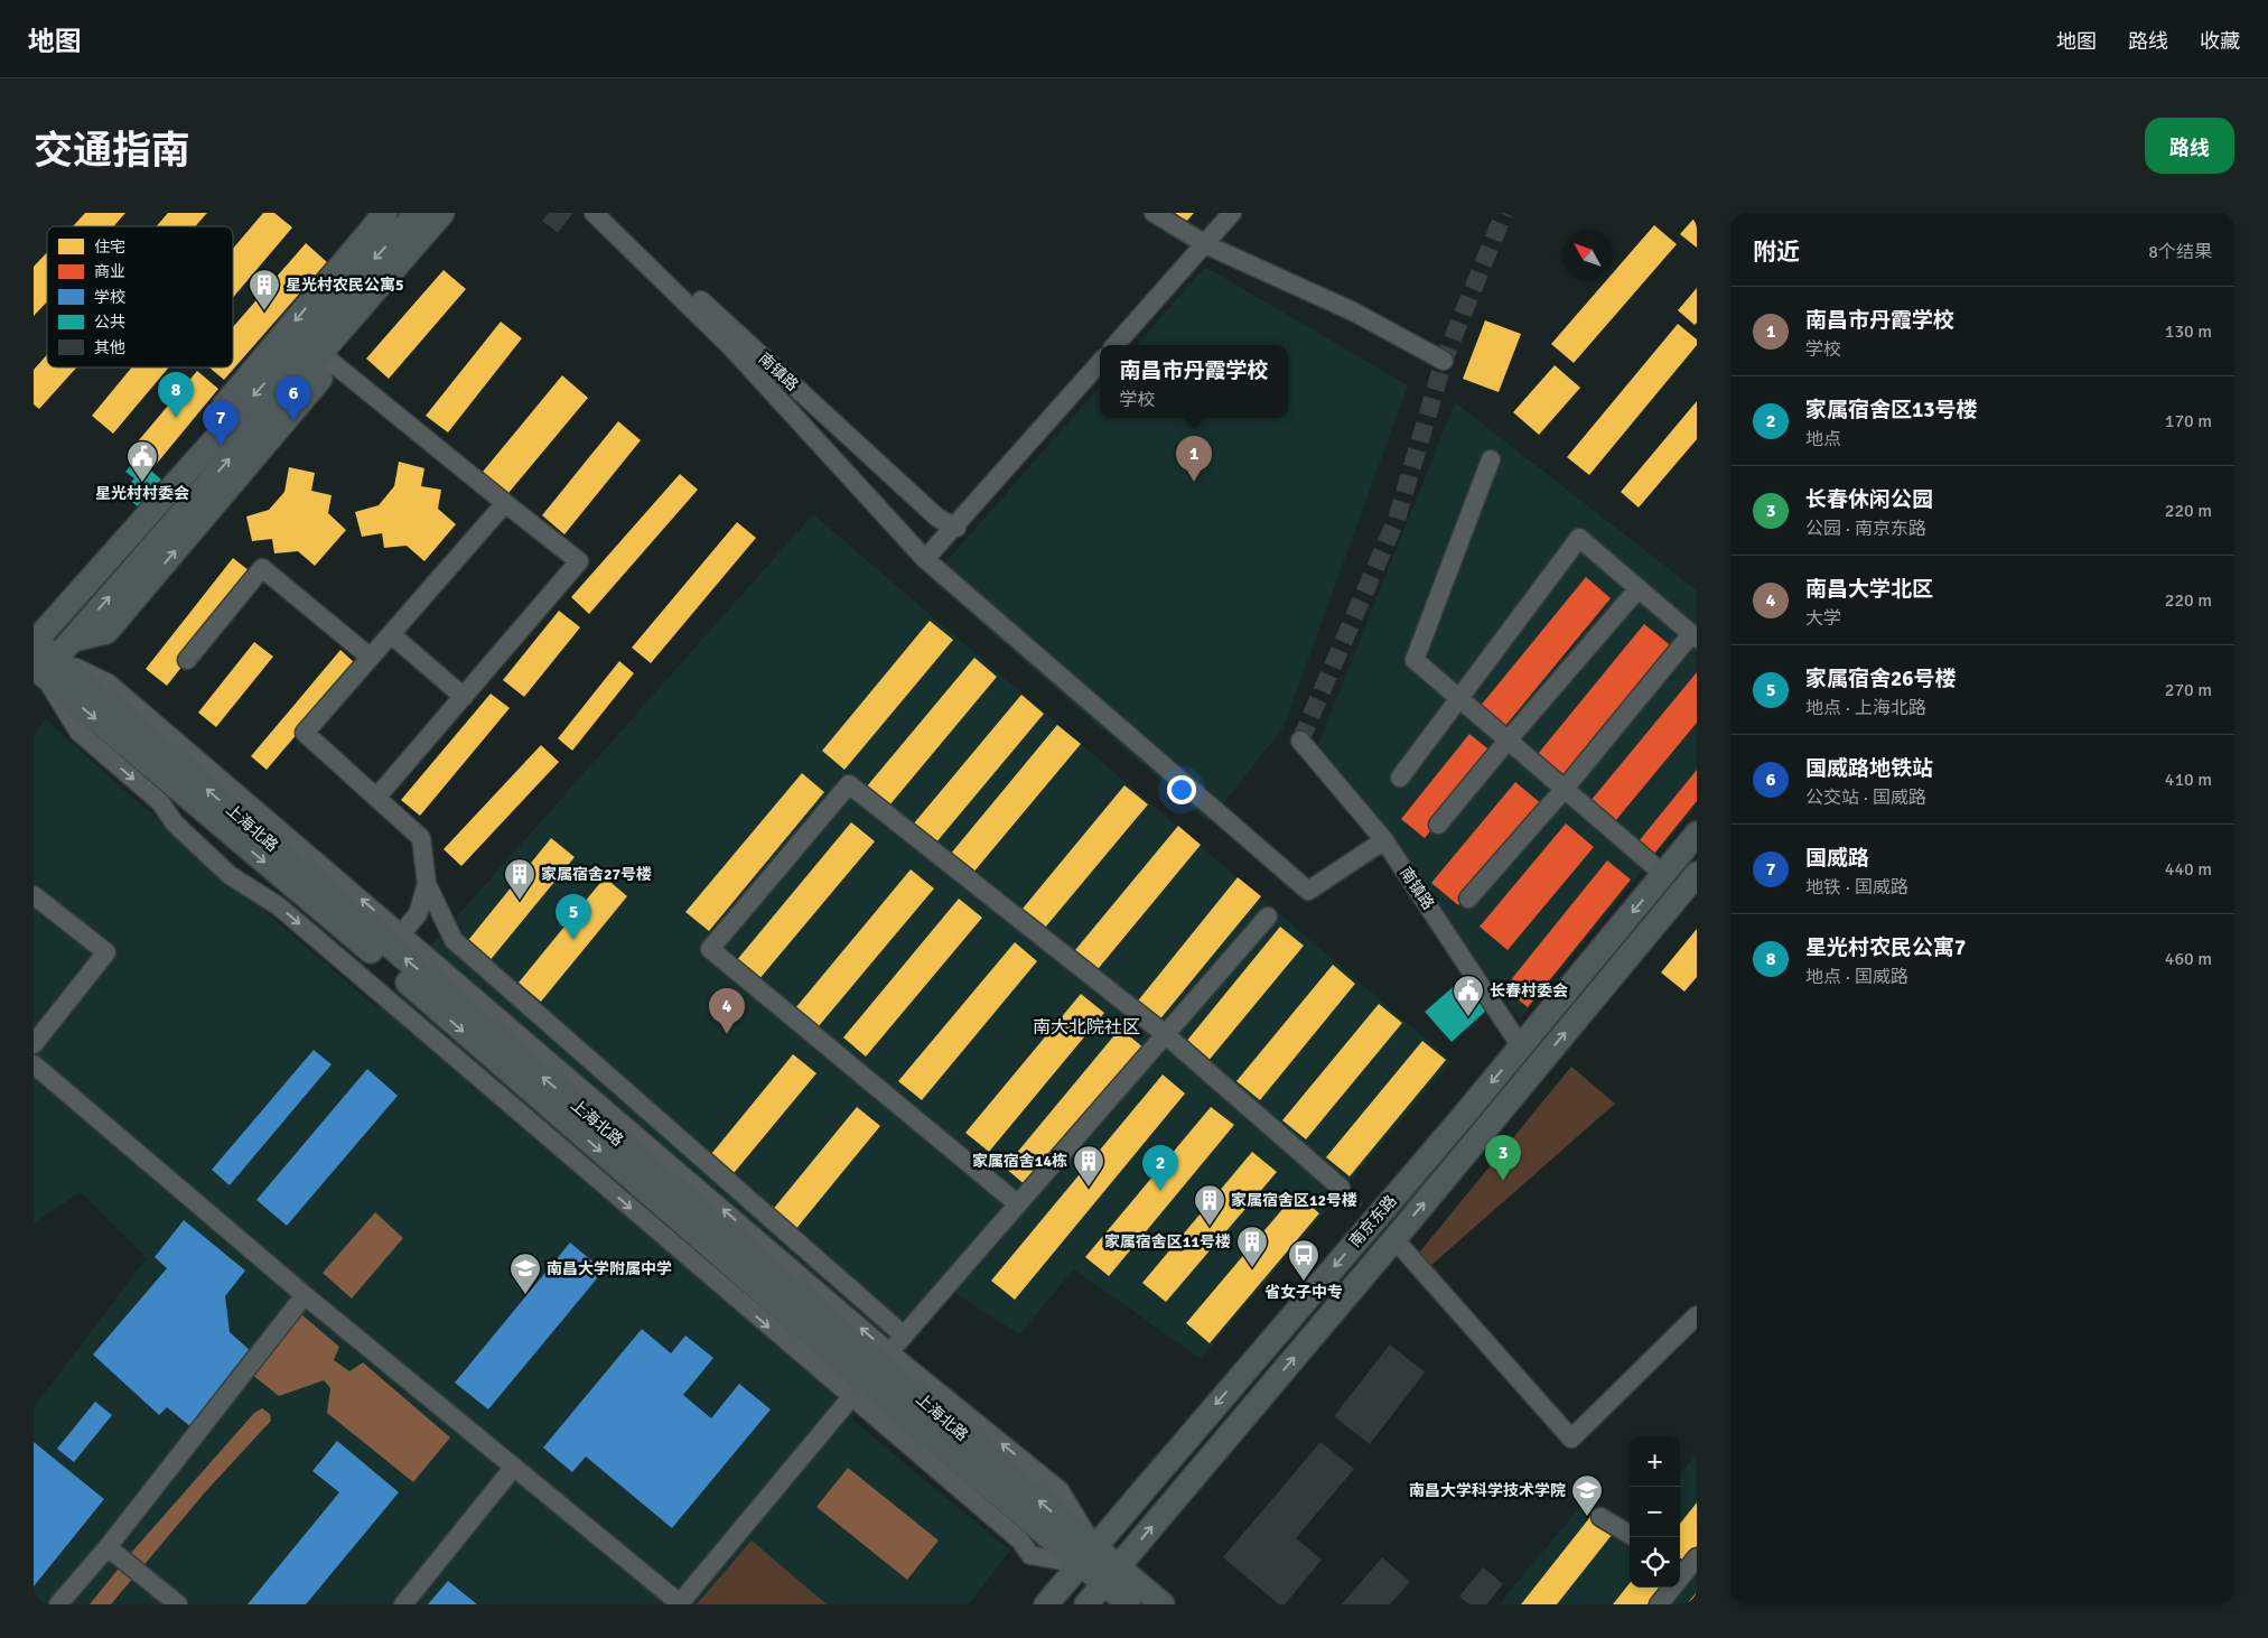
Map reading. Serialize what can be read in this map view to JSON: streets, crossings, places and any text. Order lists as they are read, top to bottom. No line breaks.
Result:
{"streets":{"main road":["上海北路","南京东路"],"street":["南镇路"]},"crossings":[["南镇路","南京东路"],["上海北路","南京东路"]],"districts":["南大北院社区"],"places":{"building":["星光村农民公寓5","家属宿舍27号楼","家属宿舍14栋","家属宿舍区12号楼","家属宿舍区11号楼"],"public building":["星光村村委会","长春村委会"],"bus stop":["省女子中专"],"school or university":["南昌大学附属中学","南昌大学科学技术学院"]},"legend":["住宅","商业","学校","公共","其他"],"north":"top left","page":{"header":"地图","nav":["地图","路线","收藏"],"title":"交通指南","buttons":"路线","heading":["附近","8个结果"],"list":[{"mark":"1","name":"南昌市丹霞学校","note":"学校","value":"130 m"},{"mark":"2","name":"家属宿舍区13号楼","note":"地点","value":"170 m"},{"mark":"3","name":"长春休闲公园","note":"公园 · 南京东路","value":"220 m"},{"mark":"4","name":"南昌大学北区","note":"大学","value":"220 m"},{"mark":"5","name":"家属宿舍26号楼","note":"地点 · 上海北路","value":"270 m"},{"mark":"6","name":"国威路地铁站","note":"公交站 · 国威路","value":"410 m"},{"mark":"7","name":"国威路","note":"地铁 · 国威路","value":"440 m"},{"mark":"8","name":"星光村农民公寓7","note":"地点 · 国威路","value":"460 m"}],"popup":["南昌市丹霞学校","学校"],"pins":["8","6","7","1","5","4","3","2"],"map_buttons":["+","−"]}}
